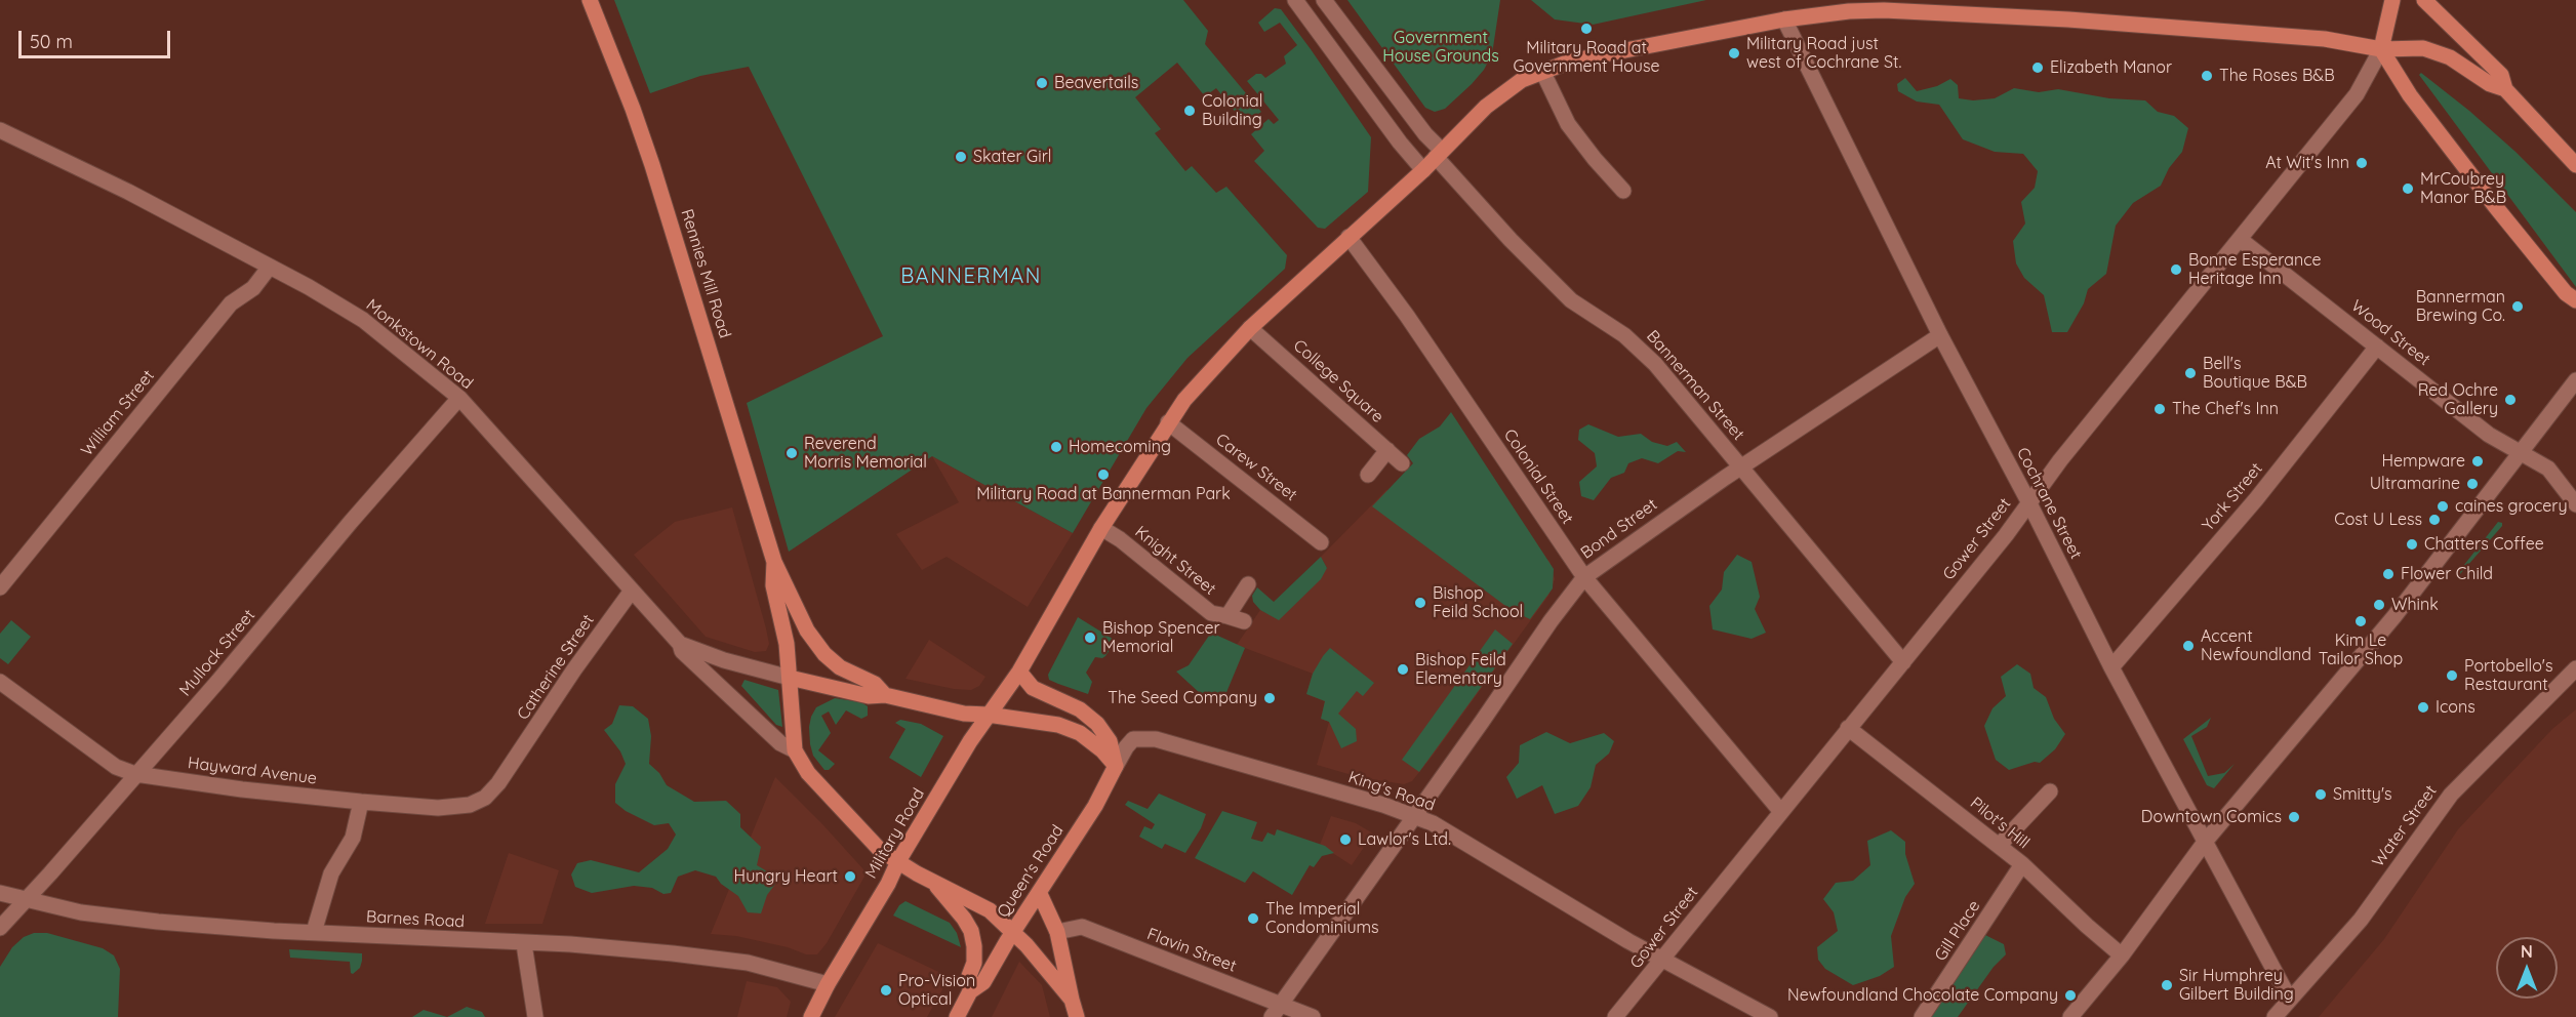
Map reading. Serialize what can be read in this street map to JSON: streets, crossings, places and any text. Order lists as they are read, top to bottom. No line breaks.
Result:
{"streets":{"main road":["Rennies Mill Road","Monkstown Road","Military Road","Queen's Road"],"street":["Wood Street","College Square","Bannerman Street","William Street","Carew Street","Colonial Street","York Street","Cochrane Street","Bond Street","Gower Street","Knight Street","Mullock Street","Catherine Street","Hayward Avenue","King's Road","Pilot's Hill","Water Street","Barnes Road","Gill Place","Flavin Street"]},"crossings":[["Rennies Mill Road","Monkstown Road"],["Rennies Mill Road","King's Road"],["Rennies Mill Road","Military Road"],["Rennies Mill Road","Queen's Road"],["Wood Street","York Street"],["Wood Street","Gower Street"],["Monkstown Road","William Street"],["Monkstown Road","Mullock Street"],["Monkstown Road","Catherine Street"],["Monkstown Road","Military Road"],["College Square","Military Road"],["Bannerman Street","Bond Street"],["Bannerman Street","Gower Street"],["Bannerman Street","Military Road"],["Carew Street","Military Road"],["Colonial Street","Bond Street"],["Colonial Street","Gower Street"],["Colonial Street","Military Road"],["York Street","Cochrane Street"],["Cochrane Street","Bond Street"],["Cochrane Street","Gower Street"],["Cochrane Street","Water Street"],["Cochrane Street","Military Road"],["Bond Street","King's Road"],["Bond Street","Flavin Street"],["Gower Street","King's Road"],["Gower Street","Pilot's Hill"],["Gower Street","Military Road"],["Knight Street","Military Road"],["Mullock Street","Hayward Avenue"],["Mullock Street","Barnes Road"],["Catherine Street","Hayward Avenue"],["King's Road","Queen's Road"],["Pilot's Hill","Gill Place"],["Military Road","Barnes Road"]],"districts":["BANNERMAN"],"parks":["Government House Grounds"],"places":["Military Road at Government House","Military Road just west of Cochrane St.","Elizabeth Manor","The Roses B&B","Beavertails","Colonial Building","Skater Girl","At Wit's Inn","MrCoubrey Manor B&B","Bonne Esperance Heritage Inn","Bannerman Brewing Co.","Bell's Boutique B&B","Red Ochre Gallery","The Chef's Inn","Homecoming","Reverend Morris Memorial","Hempware","Military Road at Bannerman Park","Ultramarine","caines grocery","Cost U Less","Chatters Coffee","Flower Child","Bishop Feild School","Whink","Kim Le Tailor Shop","Bishop Spencer Memorial","Accent Newfoundland","Bishop Feild Elementary","Portobello's Restaurant","The Seed Company","Icons","Smitty's","Downtown Comics","Lawlor's Ltd.","Hungry Heart","The Imperial Condominiums","Sir Humphrey Gilbert Building","Pro-Vision Optical","Newfoundland Chocolate Company"],"scale_bar":"50 m","north":"top"}
